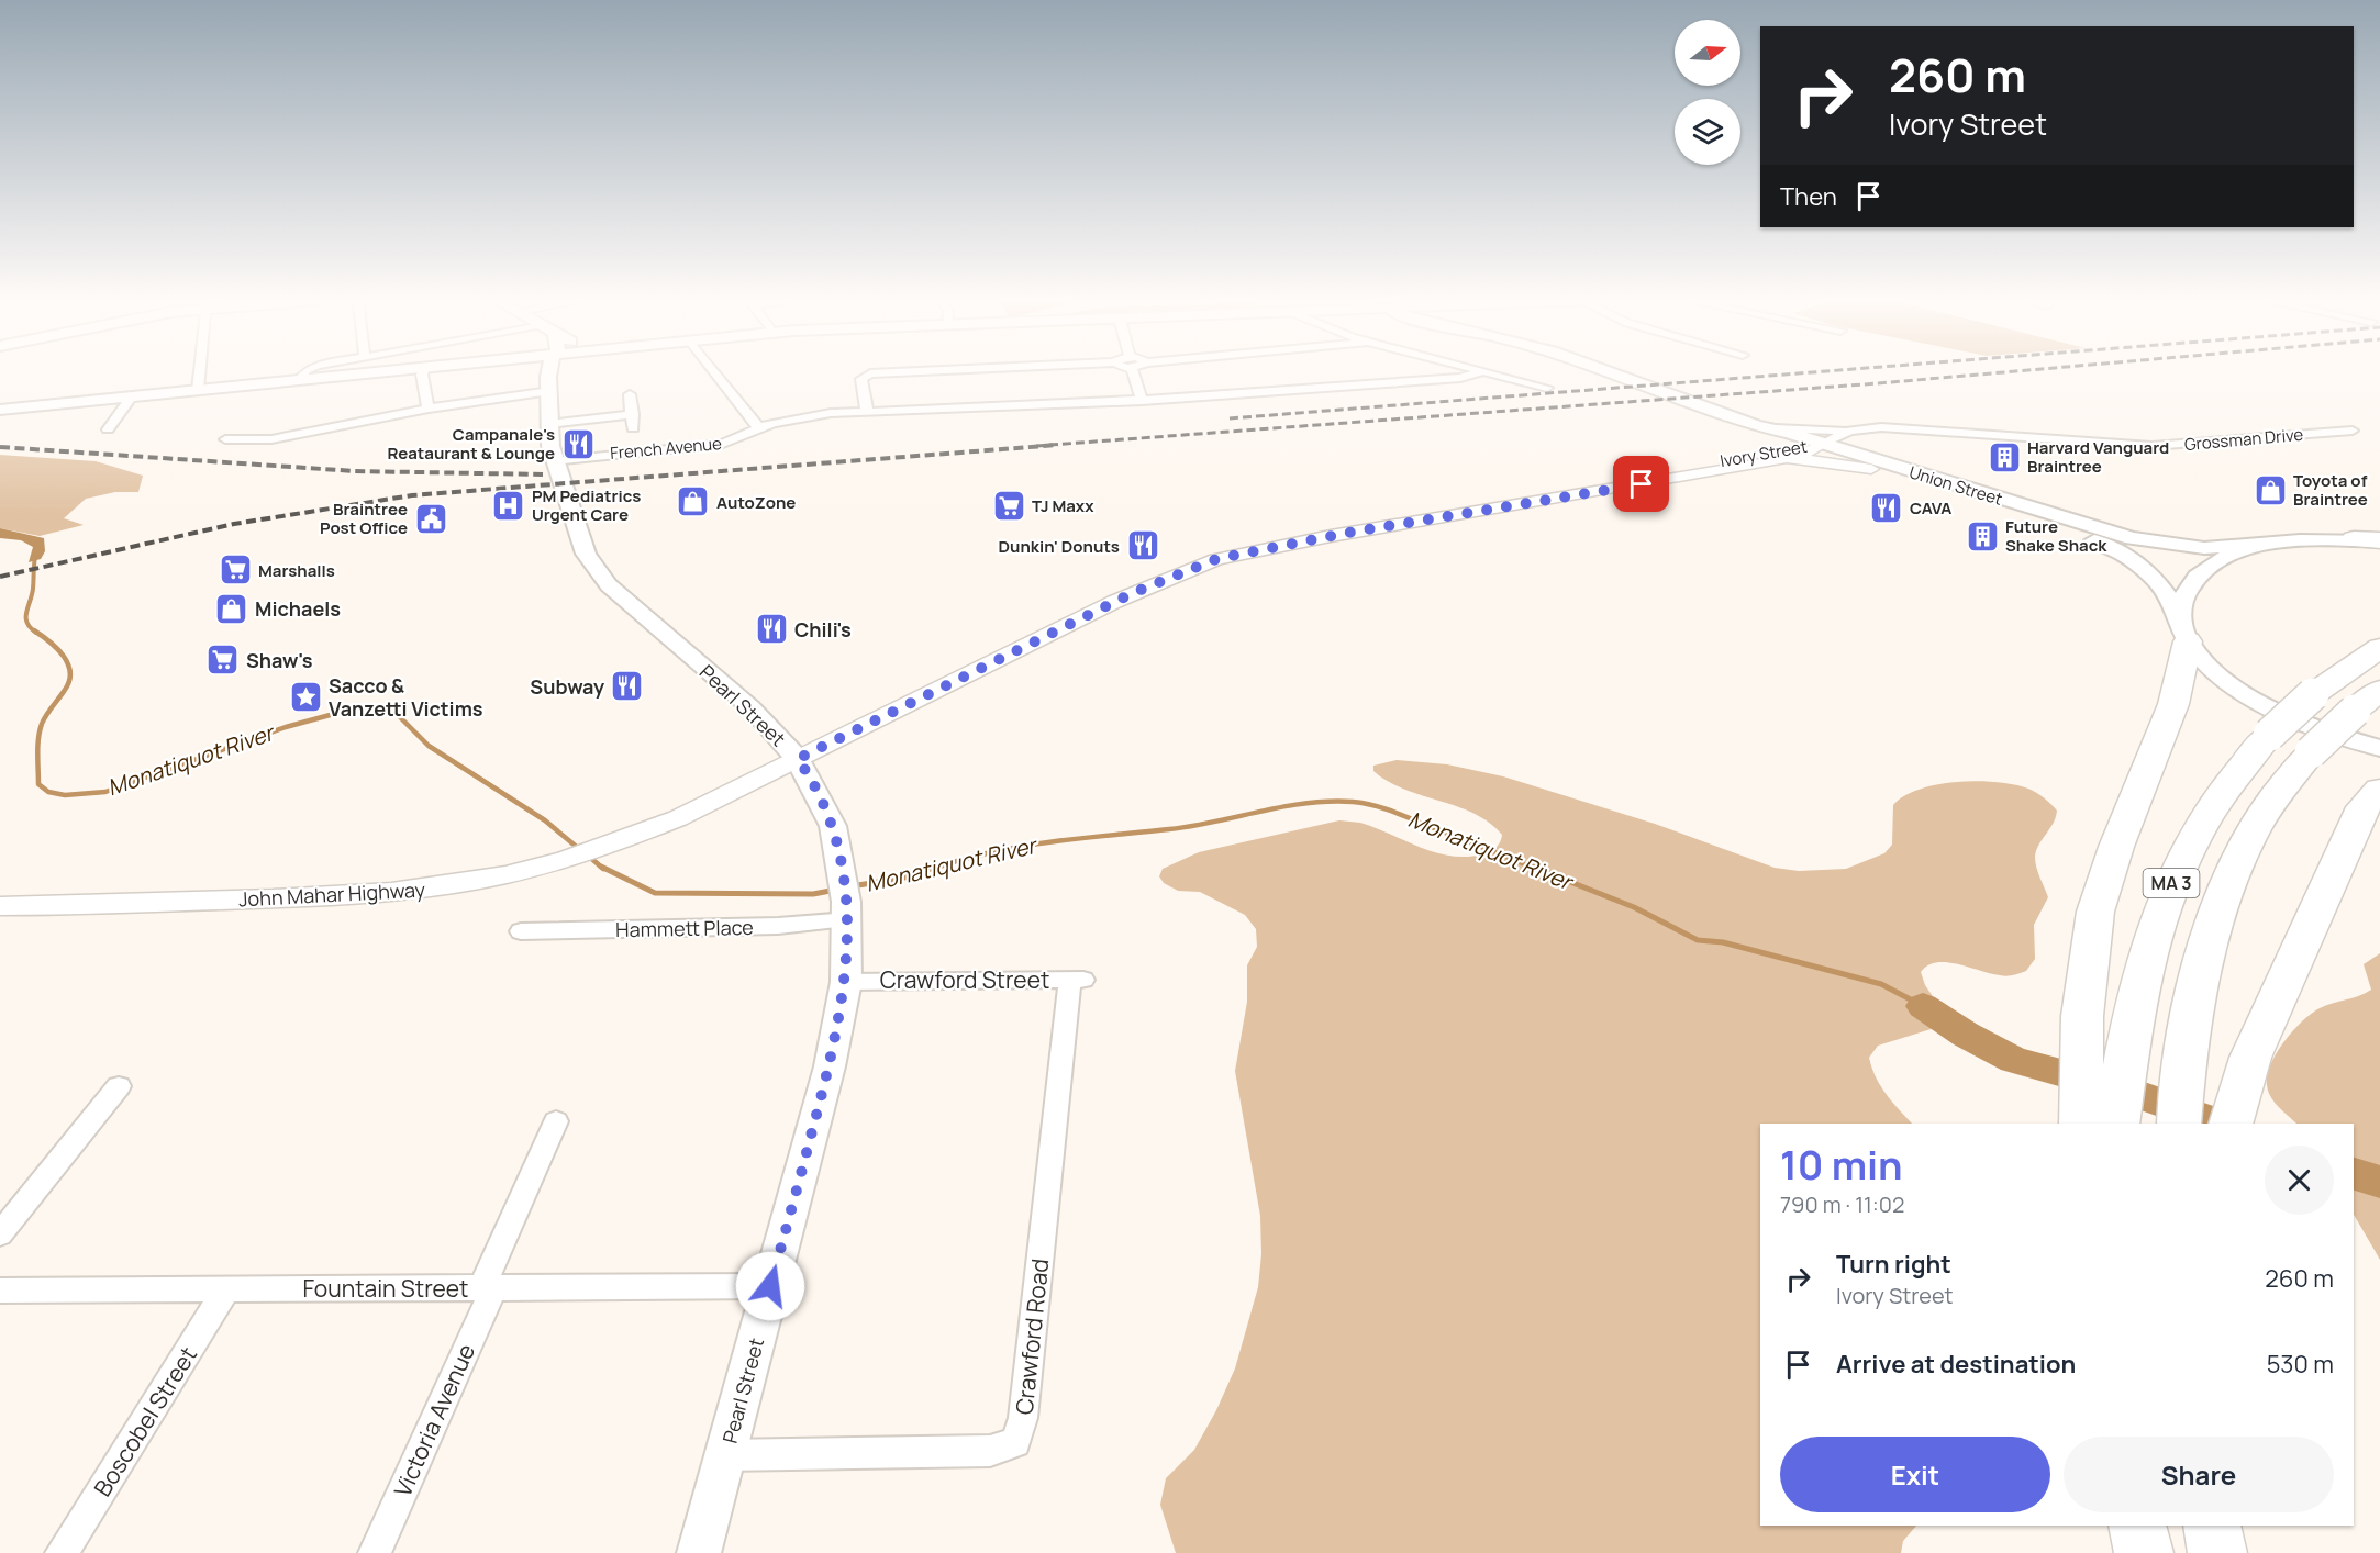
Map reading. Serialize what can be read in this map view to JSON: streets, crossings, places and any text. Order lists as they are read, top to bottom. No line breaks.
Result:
{"streets":{"highway":["MA 3"],"main road":["Union Street","Pearl Street"],"street":["Grossman Drive","French Avenue","Ivory Street","John Mahar Highway","Hammett Place","Crawford Street","Fountain Street","Crawford Road","Victoria Avenue","Boscobel Street"]},"crossings":[["Grossman Drive","Ivory Street"],["Grossman Drive","Union Street"],["French Avenue","Pearl Street"],["Ivory Street","Union Street"],["Ivory Street","Pearl Street"],["Ivory Street","John Mahar Highway"],["Pearl Street","John Mahar Highway"],["Pearl Street","Hammett Place"],["Pearl Street","Crawford Street"],["Pearl Street","Fountain Street"],["Pearl Street","Crawford Road"],["Crawford Street","Crawford Road"],["Fountain Street","Victoria Avenue"],["Fountain Street","Boscobel Street"]],"water":["Monatiquot River"],"places":{"restaurant":["Campanale's Reataurant & Lounge","CAVA","Dunkin' Donuts","Chili's","Subway"],"building":["Harvard Vanguard Braintree","Future Shake Shack"],"shop":["Toyota of Braintree","AutoZone","Michaels"],"hospital":["PM Pediatrics Urgent Care"],"supermarket":["TJ Maxx","Marshalls","Shaw's"],"public building":["Braintree Post Office"],"place":["Sacco & Vanzetti Victims"]},"north":"right","page":{"turn":["260 m","Ivory Street"],"then":"Then","heading":["10 min","790 m · 11:02"],"list":[{"name":"Turn right","note":"Ivory Street","value":"260 m"},{"name":"Arrive at destination","value":"530 m"}],"buttons":["Exit","Share"]}}
